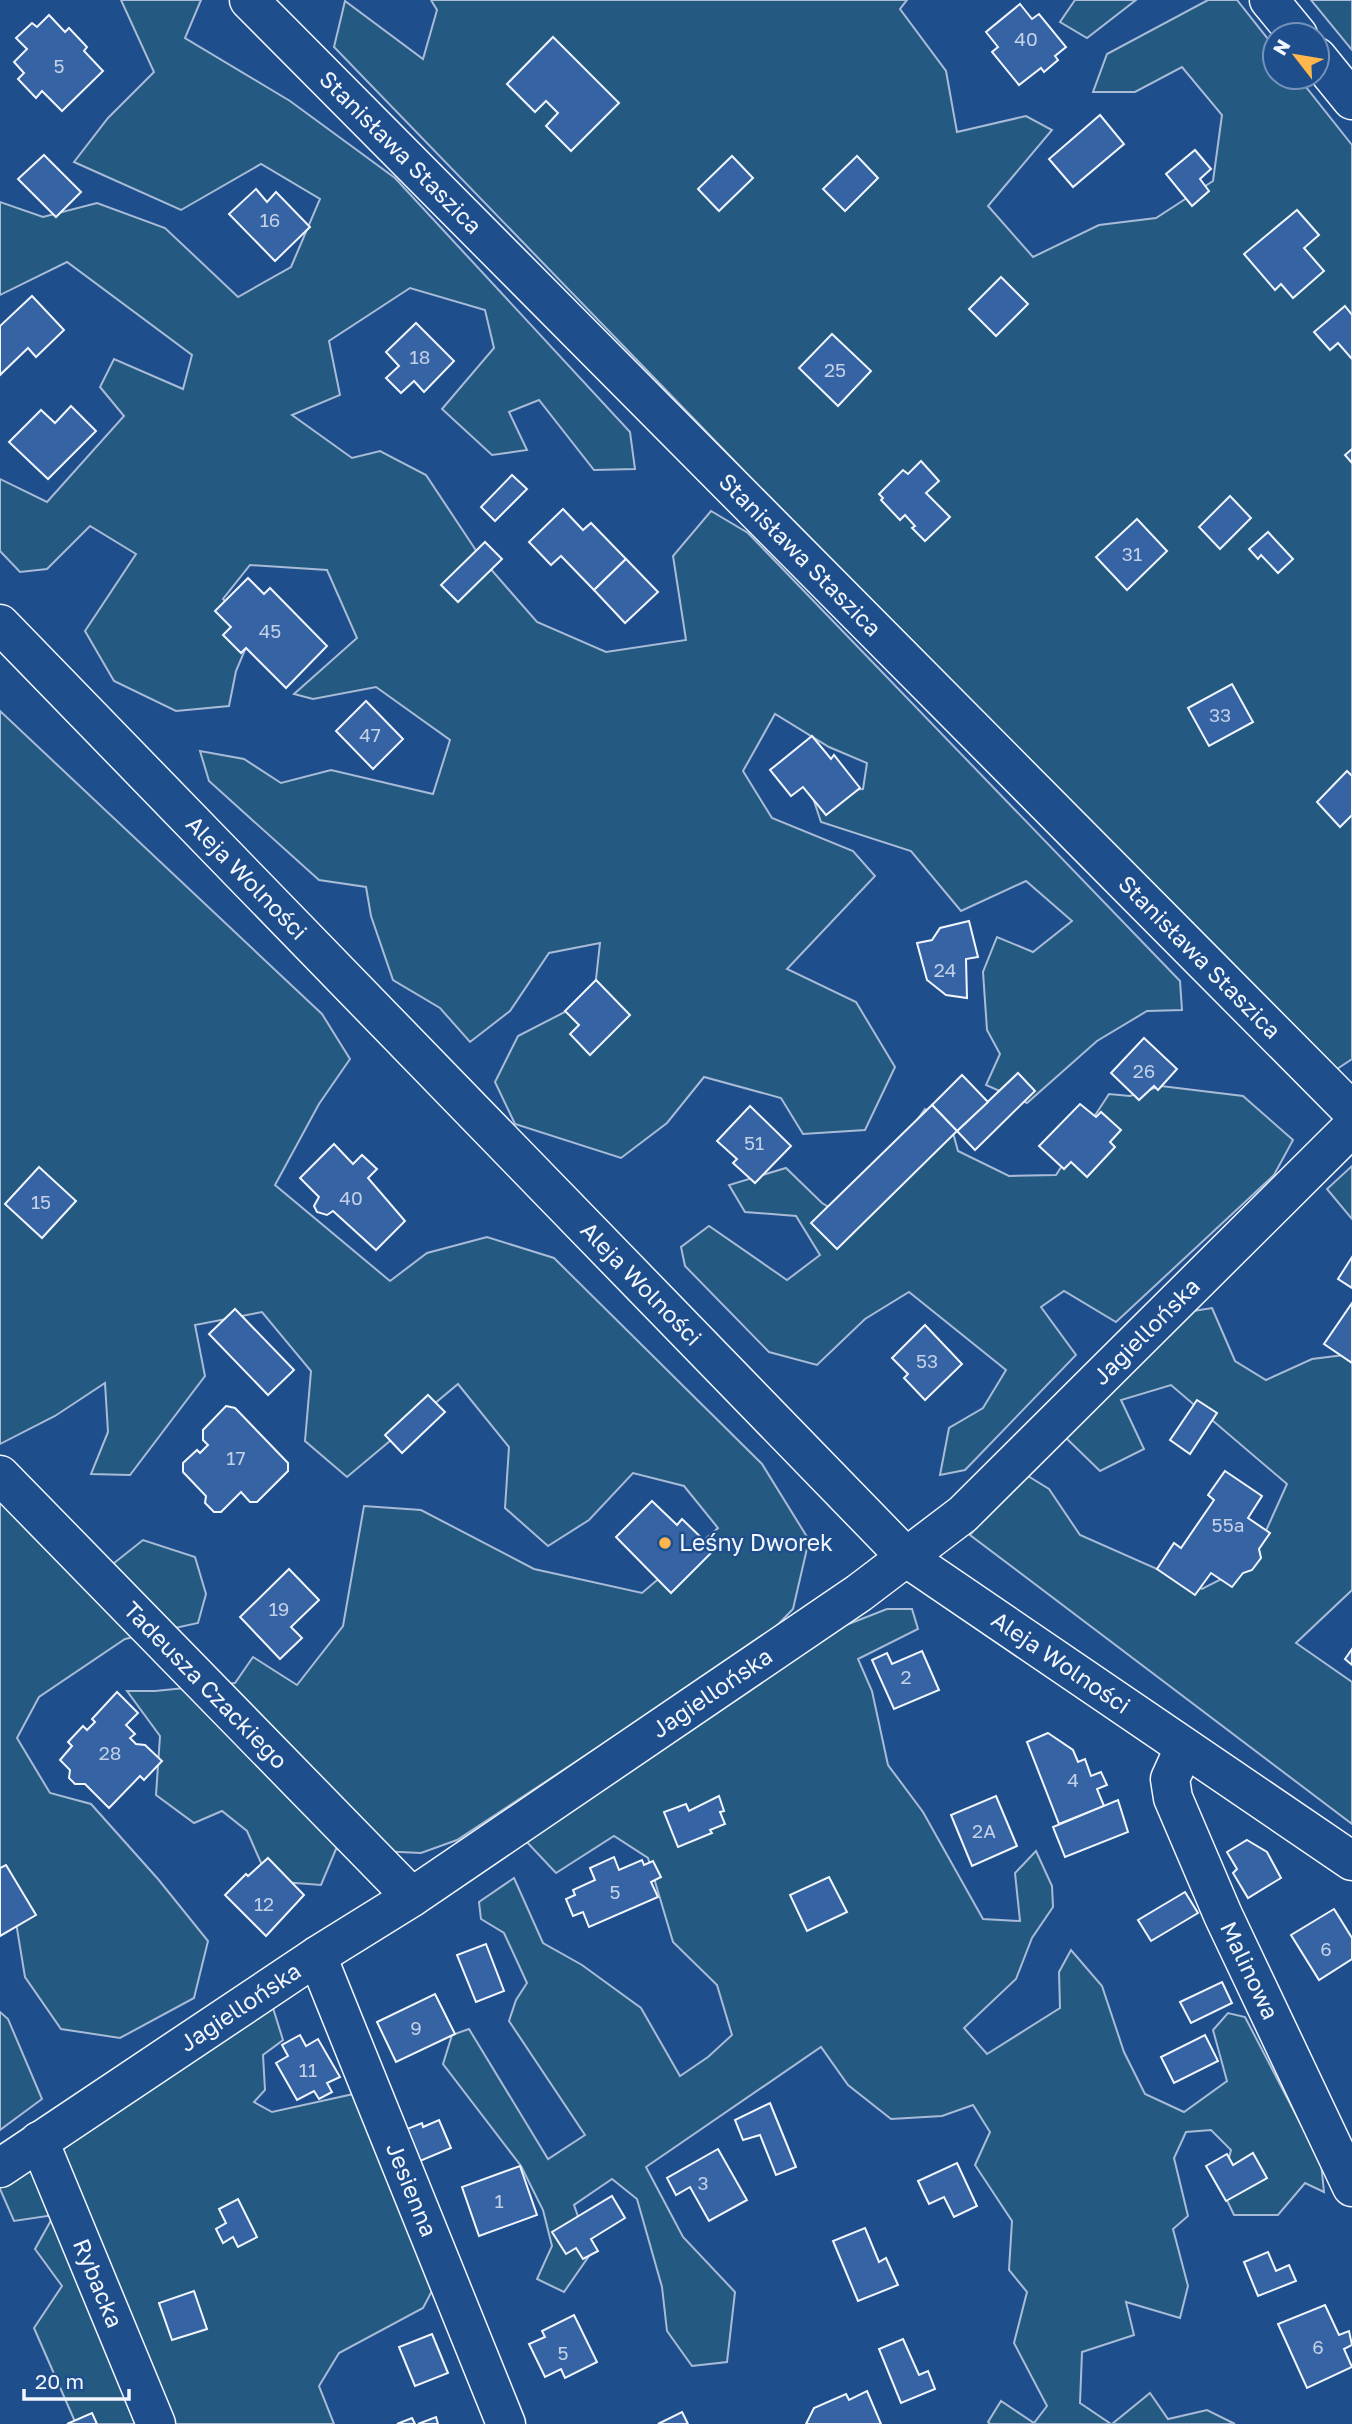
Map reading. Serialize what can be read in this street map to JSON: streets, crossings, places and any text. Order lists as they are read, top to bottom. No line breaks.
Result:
{"streets":{"street":["Stanisława Staszica","Aleja Wolności","Jagiellońska","Tadeusza Czackiego","Malinowa","Jesienna","Rybacka"]},"crossings":[["Aleja Wolności","Jagiellońska"],["Aleja Wolności","Malinowa"],["Jagiellońska","Tadeusza Czackiego"],["Jagiellońska","Jesienna"],["Jagiellońska","Rybacka"]],"places":["Leśny Dworek"],"house_numbers":["40","5","16","18","25","31","45","33","47","24","26","51","40","15","53","17","55a","19","2","28","4","2A","5","12","6","9","11","3","1","6","5"],"scale_bar":"20 m","north":"top left"}
